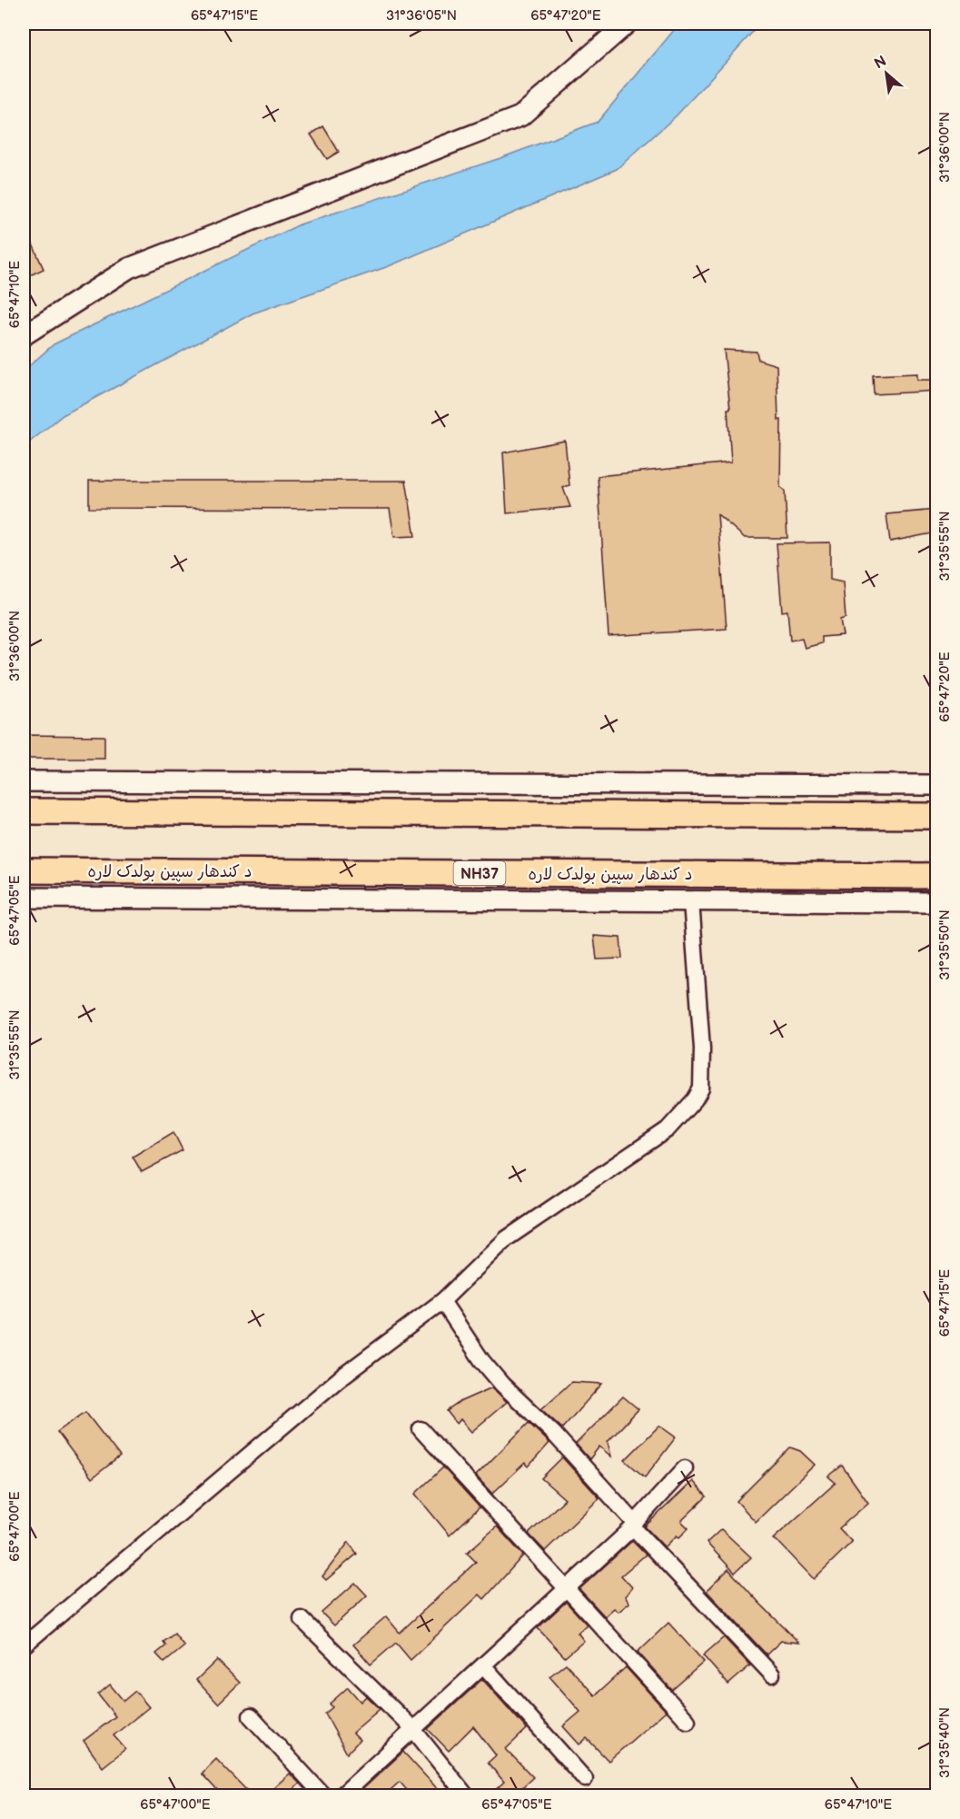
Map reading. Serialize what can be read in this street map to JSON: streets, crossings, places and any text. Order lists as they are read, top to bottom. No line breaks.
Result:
{"streets":{"highway":["د کندهار سپین بولدک لاره","NH37"]},"north":"top left","coordinates":["65°47'15\"E","31°36'05\"N","65°47'20\"E","31°36'00\"N","65°47'10\"E","31°35'55\"N","65°47'05\"E","31°35'50\"N","65°47'00\"E","31°35'40\"N"]}
